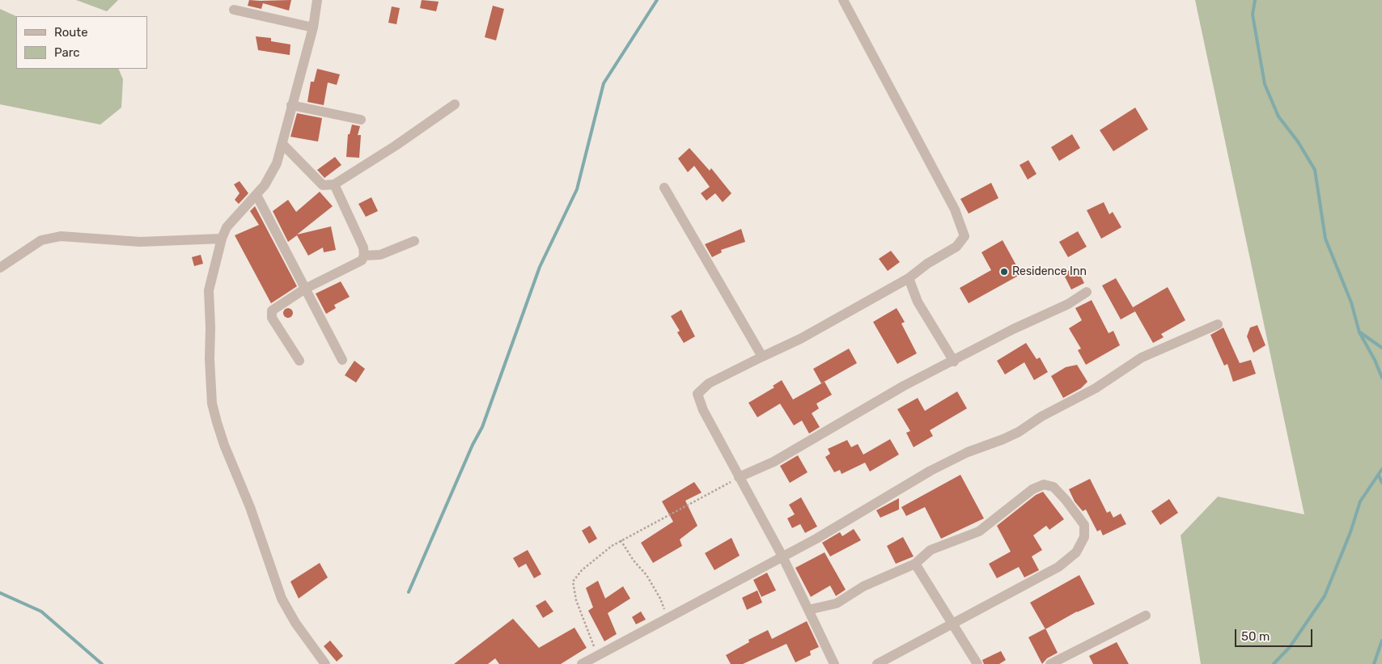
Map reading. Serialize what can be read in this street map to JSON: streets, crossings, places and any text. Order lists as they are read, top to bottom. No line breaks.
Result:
{"places":["Residence Inn"],"legend":["Route","Parc"],"scale_bar":"50 m"}
